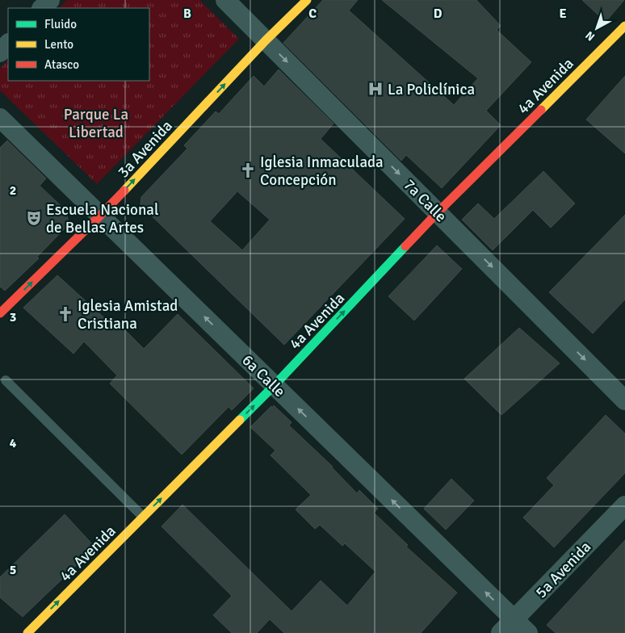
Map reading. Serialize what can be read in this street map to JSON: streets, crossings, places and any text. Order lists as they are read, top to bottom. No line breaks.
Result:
{"streets":{"street":["4a Avenida","3a Avenida","7a Calle","6a Calle","5a Avenida"]},"crossings":[["4a Avenida","7a Calle"],["4a Avenida","6a Calle"],["3a Avenida","7a Calle"],["3a Avenida","6a Calle"],["6a Calle","5a Avenida"]],"one_way":["4a Avenida","3a Avenida","7a Calle","6a Calle"],"parks":["Parque La Libertad"],"places":{"hospital":["La Policlínica"],"church":["Iglesia Inmaculada Concepción","Iglesia Amistad Cristiana"],"theatre":["Escuela Nacional de Bellas Artes"]},"legend":["Fluido","Lento","Atasco"],"north":"bottom left","grid":{"columns":["B","C","D","E"],"rows":["2","3","4","5"]}}
